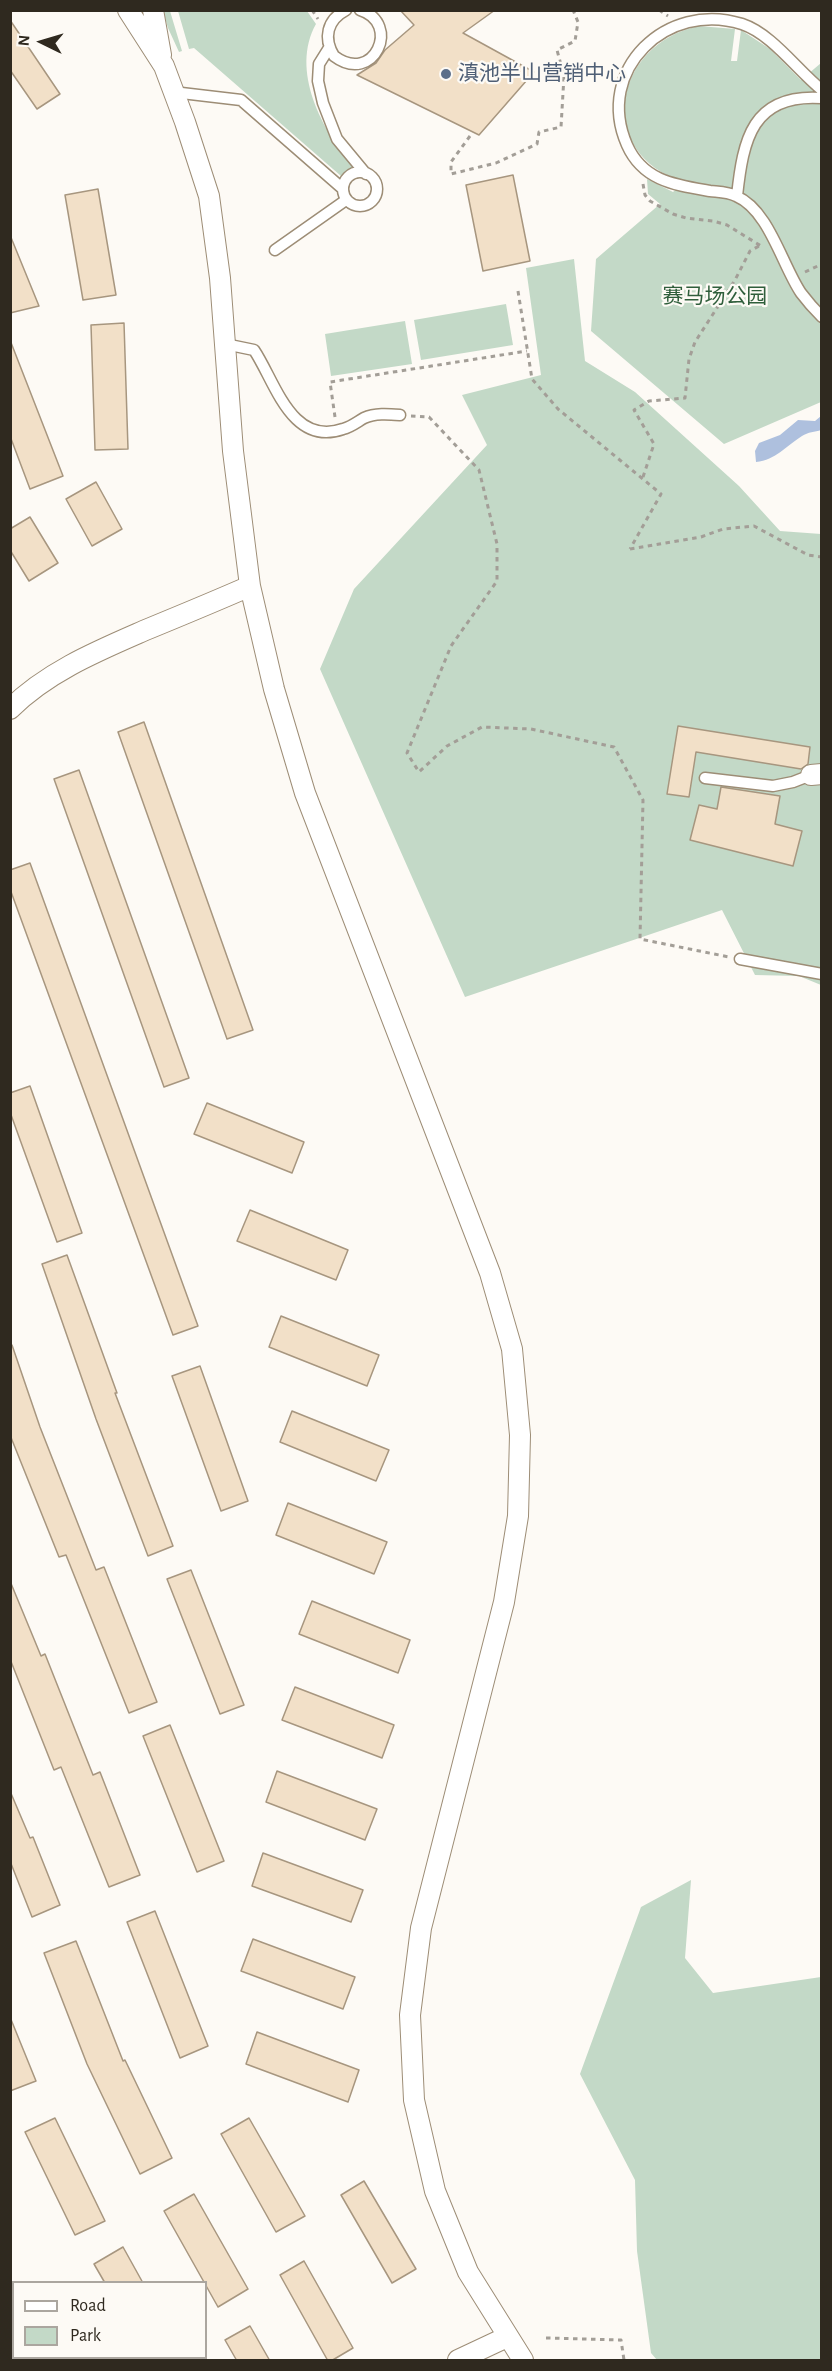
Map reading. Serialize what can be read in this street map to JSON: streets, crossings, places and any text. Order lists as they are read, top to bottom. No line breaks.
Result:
{"parks":["赛马场公园"],"places":["滇池半山营销中心"],"legend":["Road","Park"],"north":"left"}
